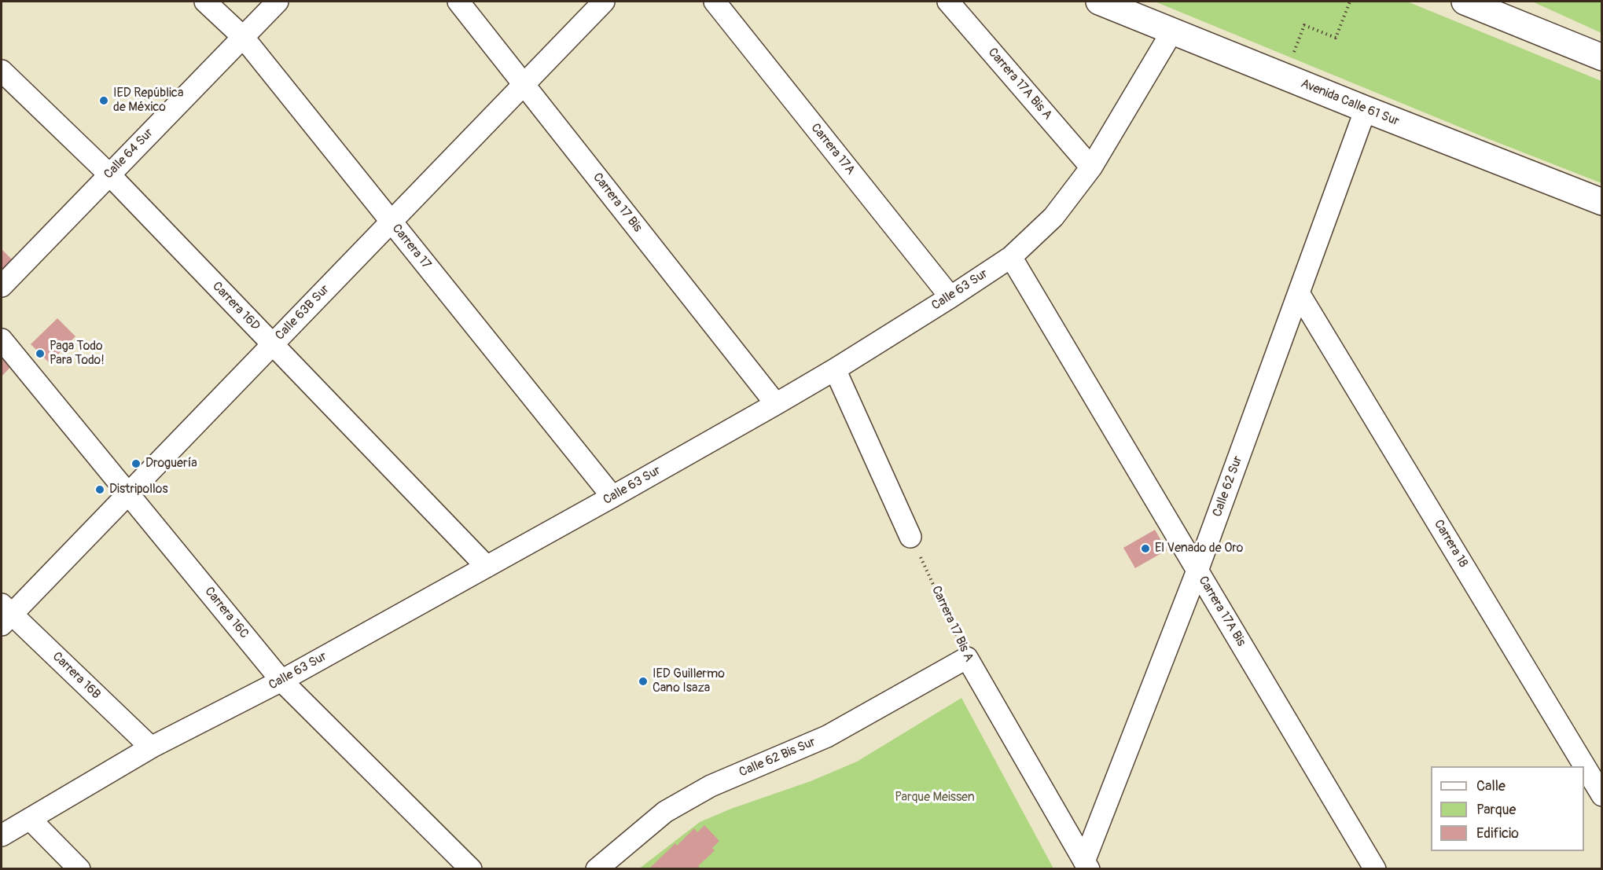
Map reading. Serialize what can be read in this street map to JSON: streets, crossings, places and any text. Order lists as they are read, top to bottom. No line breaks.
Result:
{"streets":{"highway":["Avenida Calle 61 Sur"],"street":["Carrera 17A Bis A","Carrera 17A","Calle 64 Sur","Carrera 17 Bis","Carrera 17","Calle 63 Sur","Carrera 16D","Calle 63B Sur","Calle 62 Sur","Carrera 18","Carrera 17A Bis","Carrera 16C","Carrera 17 Bis A","Carrera 16B","Calle 62 Bis Sur"]},"crossings":[["Carrera 17A Bis A","Calle 63 Sur"],["Avenida Calle 61 Sur","Calle 63 Sur"],["Avenida Calle 61 Sur","Calle 62 Sur"],["Carrera 17A","Calle 63 Sur"],["Calle 64 Sur","Carrera 17"],["Calle 64 Sur","Carrera 16D"],["Carrera 17 Bis","Calle 63 Sur"],["Carrera 17 Bis","Calle 63B Sur"],["Carrera 17","Calle 63 Sur"],["Carrera 17","Calle 63B Sur"],["Calle 63 Sur","Carrera 16D"],["Calle 63 Sur","Carrera 17A Bis"],["Calle 63 Sur","Carrera 16C"],["Calle 63 Sur","Carrera 16B"],["Carrera 16D","Calle 63B Sur"],["Calle 63B Sur","Carrera 16C"],["Calle 63B Sur","Carrera 16B"],["Calle 62 Sur","Carrera 18"],["Calle 62 Sur","Carrera 17A Bis"],["Calle 62 Sur","Carrera 17 Bis A"],["Carrera 17 Bis A","Calle 62 Bis Sur"]],"parks":["Parque Meissen"],"places":["IED República de México","Paga Todo Para Todo!","Droguería","Distripollos","El Venado de Oro","IED Guillermo Cano Isaza"],"legend":["Calle","Parque","Edificio"]}
